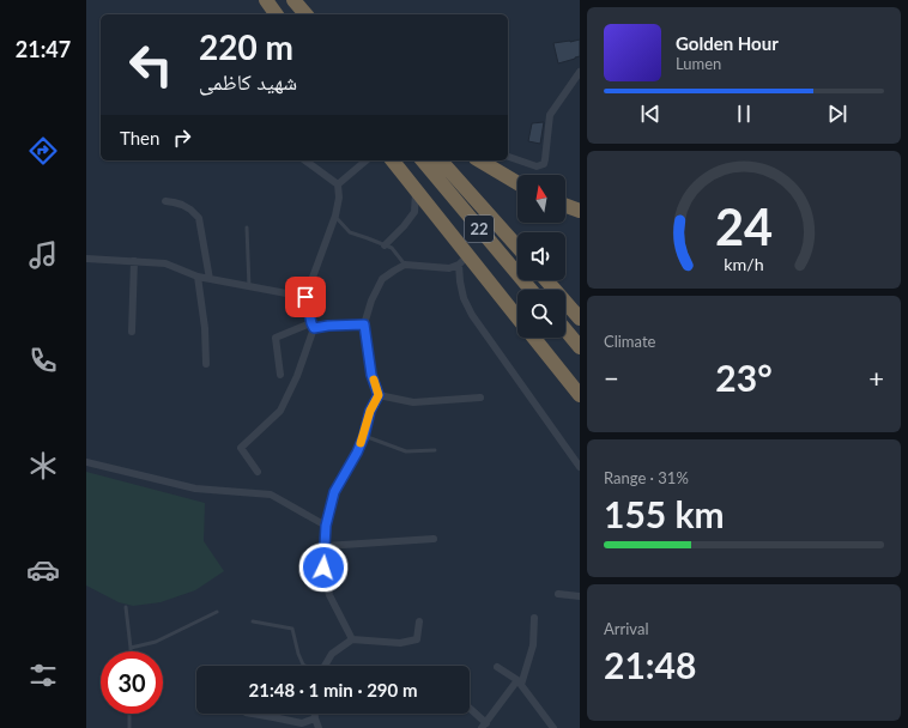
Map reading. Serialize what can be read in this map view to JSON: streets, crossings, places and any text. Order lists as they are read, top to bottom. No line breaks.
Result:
{"streets":{"highway":["22"]},"north":"top","page":{"tabs":"21:47","turn":["220 m","شهید کاظمی"],"song":["Golden Hour","Lumen"],"then":"Then","tile":["Climate",["Range · 31%","155 km"],["Arrival","21:48"]],"heat":["−","23°","+"],"limit":"30","trip":"21:48 · 1 min · 290 m","gauge":["24","km/h"]}}
